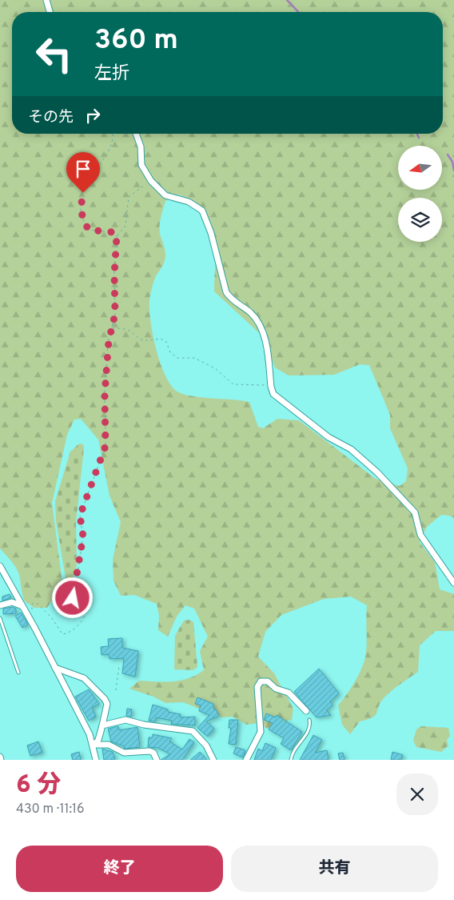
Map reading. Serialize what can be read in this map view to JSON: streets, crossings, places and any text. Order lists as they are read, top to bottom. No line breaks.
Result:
{"north":"left","page":{"turn":["360 m","左折"],"then":"その先","heading":["6 分","430 m · 11:16"],"buttons":["終了","共有"]}}
